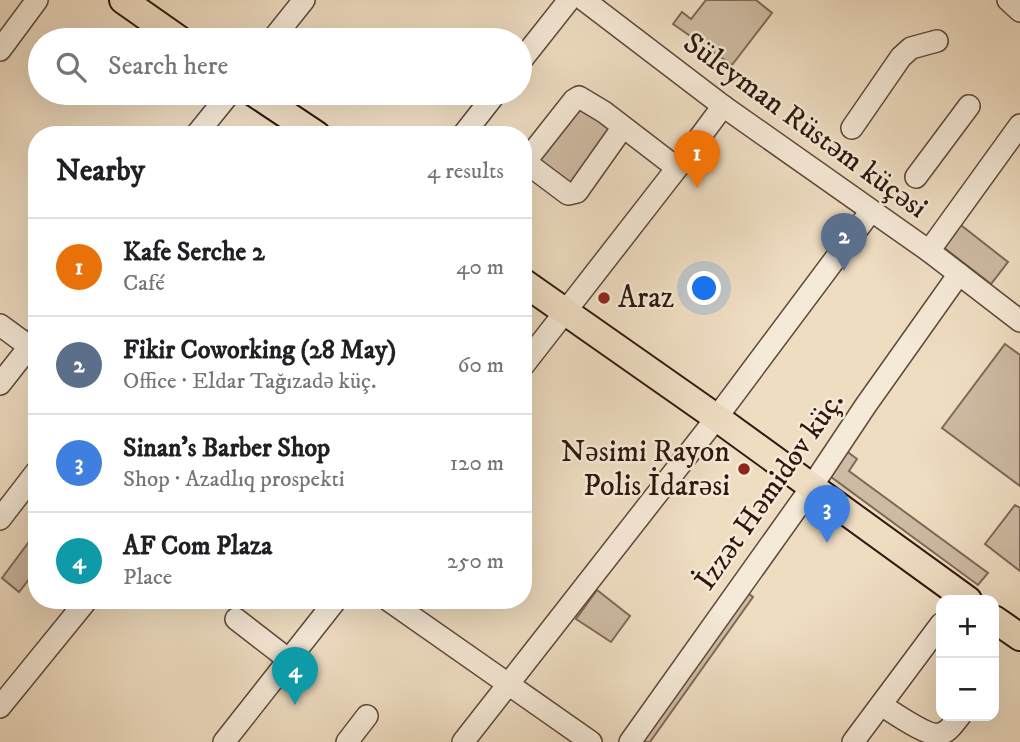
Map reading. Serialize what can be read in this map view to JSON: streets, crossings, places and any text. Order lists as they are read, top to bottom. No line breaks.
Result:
{"streets":{"street":["Süleyman Rüstəm küçəsi","İzzət Həmidov küç."]},"crossings":[["Süleyman Rüstəm küçəsi","İzzət Həmidov küç."]],"places":["Araz","Nəsimi Rayon Polis İdarəsi"],"page":{"search":"Search here","heading":["Nearby","4 results"],"pins":["1","2","3","4"],"list":[{"mark":"1","name":"Kafe Serche 2","note":"Café","value":"40 m"},{"mark":"2","name":"Fikir Coworking (28 May)","note":"Office · Eldar Tağızadə küç.","value":"60 m"},{"mark":"3","name":"Sinan's Barber Shop","note":"Shop · Azadlıq prospekti","value":"120 m"},{"mark":"4","name":"AF Com Plaza","note":"Place","value":"250 m"}],"map_buttons":["+","−"]}}
